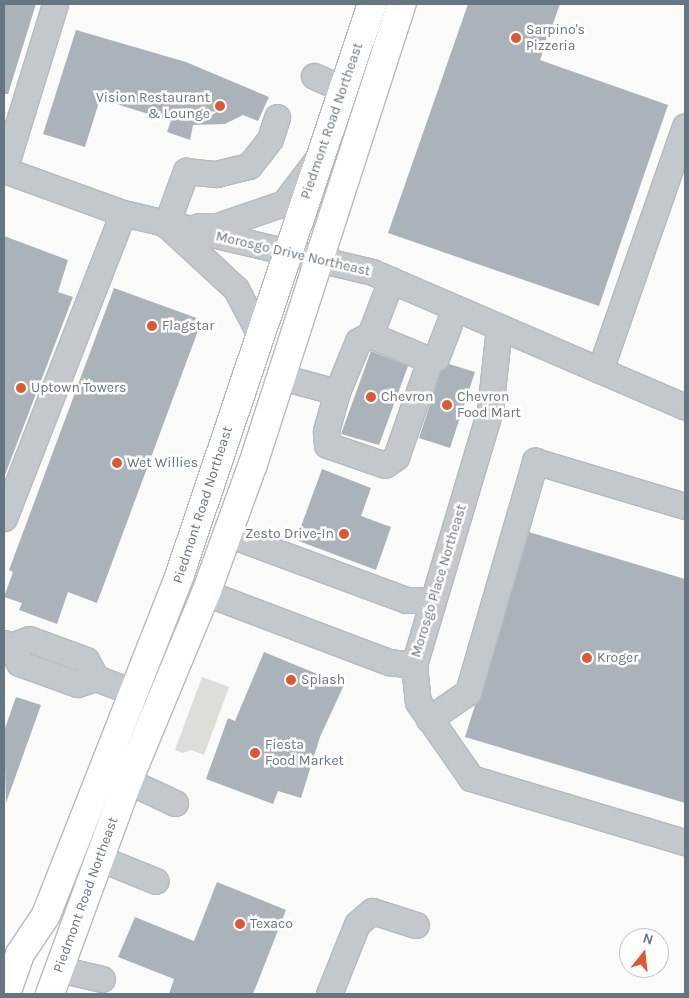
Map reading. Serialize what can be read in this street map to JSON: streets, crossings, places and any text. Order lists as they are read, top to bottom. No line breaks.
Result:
{"streets":{"main road":["Piedmont Road Northeast"],"street":["Morosgo Drive Northeast","Morosgo Place Northeast"]},"crossings":[["Piedmont Road Northeast","Morosgo Drive Northeast"],["Morosgo Drive Northeast","Morosgo Place Northeast"]],"places":["Sarpino's Pizzeria","Vision Restaurant & Lounge","Flagstar","Uptown Towers","Chevron","Chevron Food Mart","Wet Willies","Zesto Drive-In","Kroger","Splash","Fiesta Food Market","Texaco"],"north":"top"}
